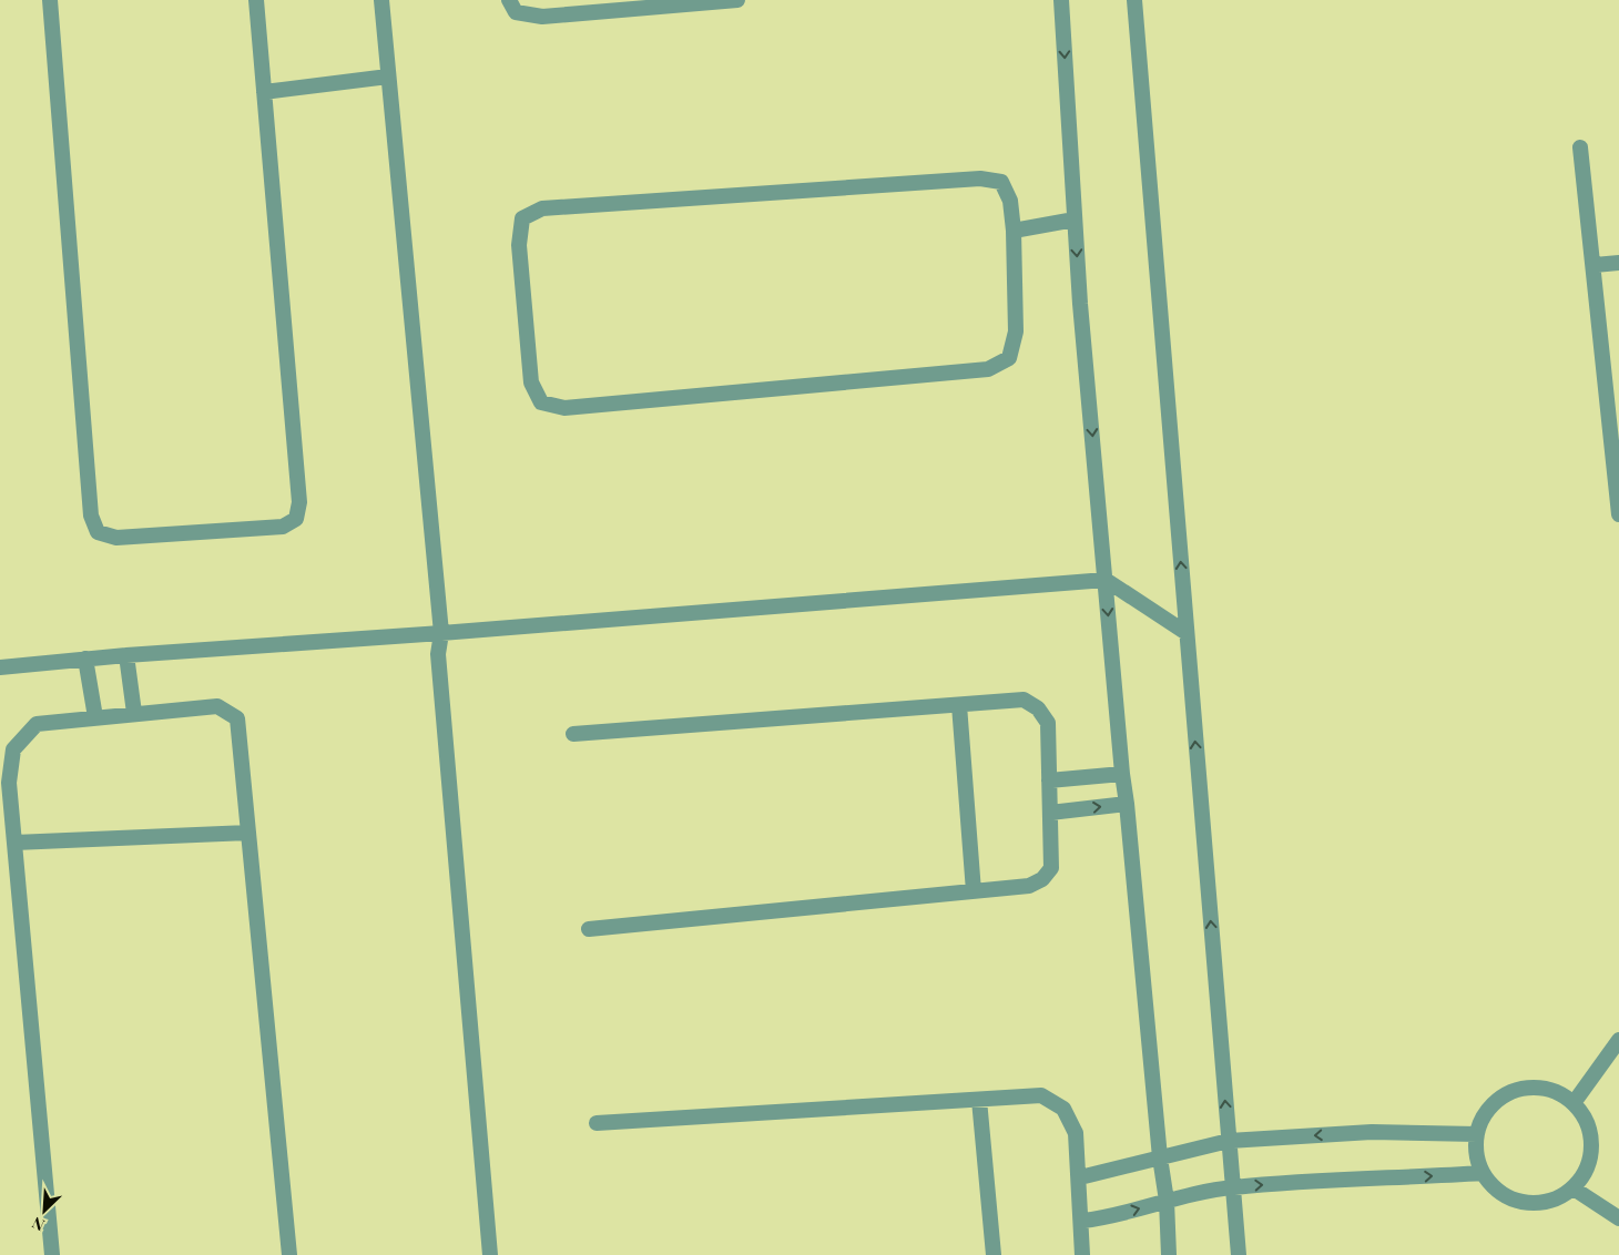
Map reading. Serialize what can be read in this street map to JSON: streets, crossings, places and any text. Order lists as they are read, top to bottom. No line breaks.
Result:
{"north":"bottom left"}
